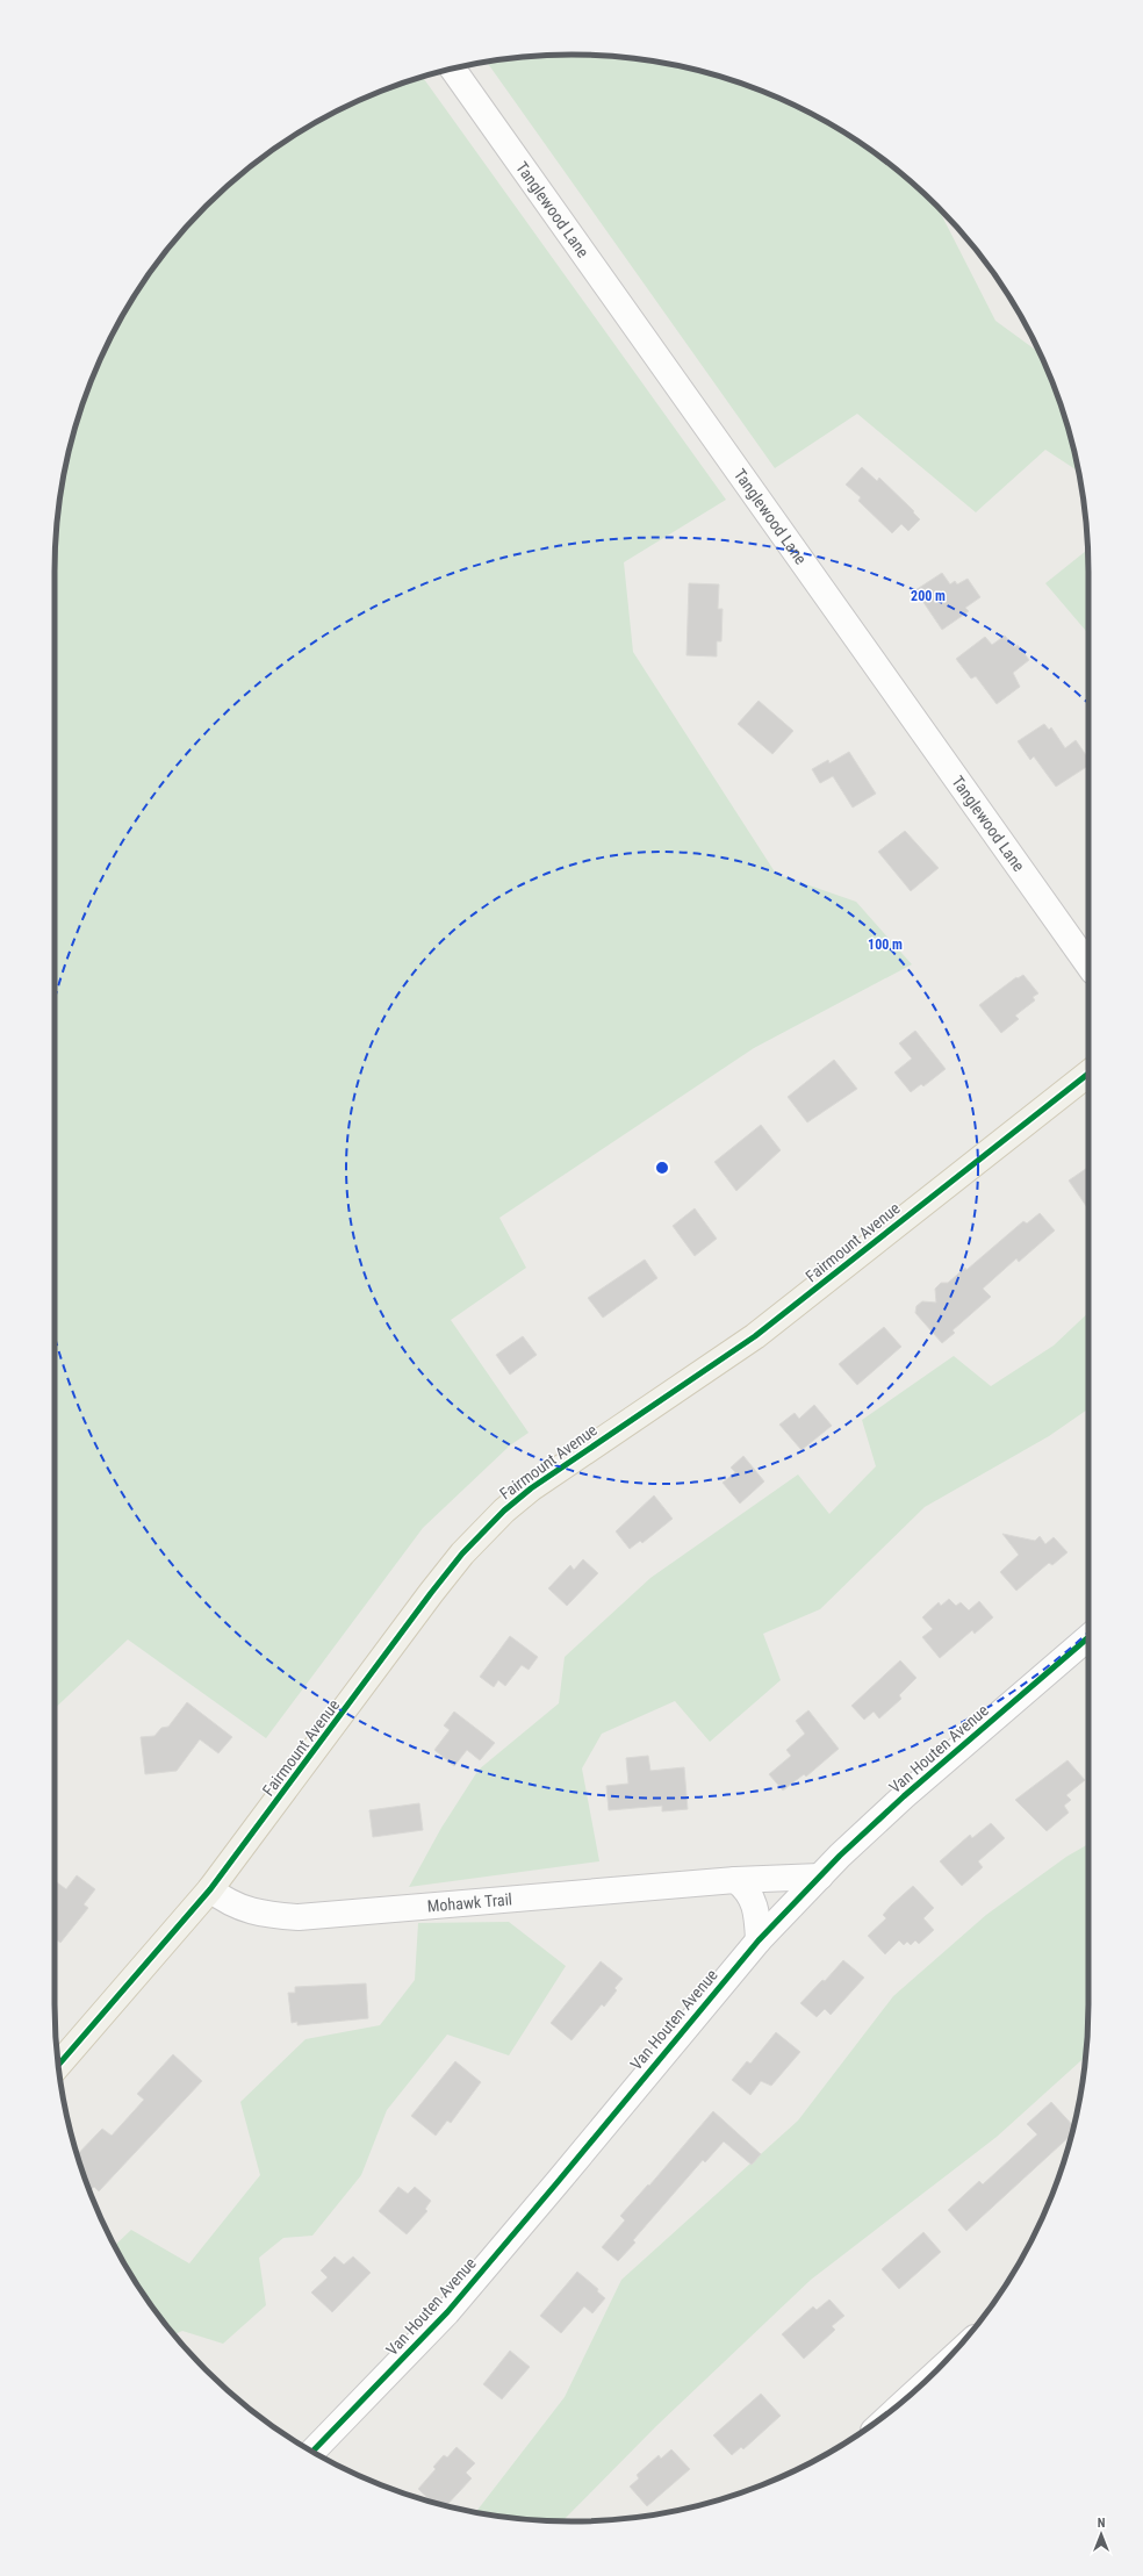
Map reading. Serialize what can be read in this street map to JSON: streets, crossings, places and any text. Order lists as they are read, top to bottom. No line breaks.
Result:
{"streets":{"main road":["Fairmount Avenue"],"street":["Tanglewood Lane","Van Houten Avenue","Mohawk Trail"]},"crossings":[["Fairmount Avenue","Mohawk Trail"],["Van Houten Avenue","Mohawk Trail"]],"north":"top","rings":["200 m","100 m"]}
